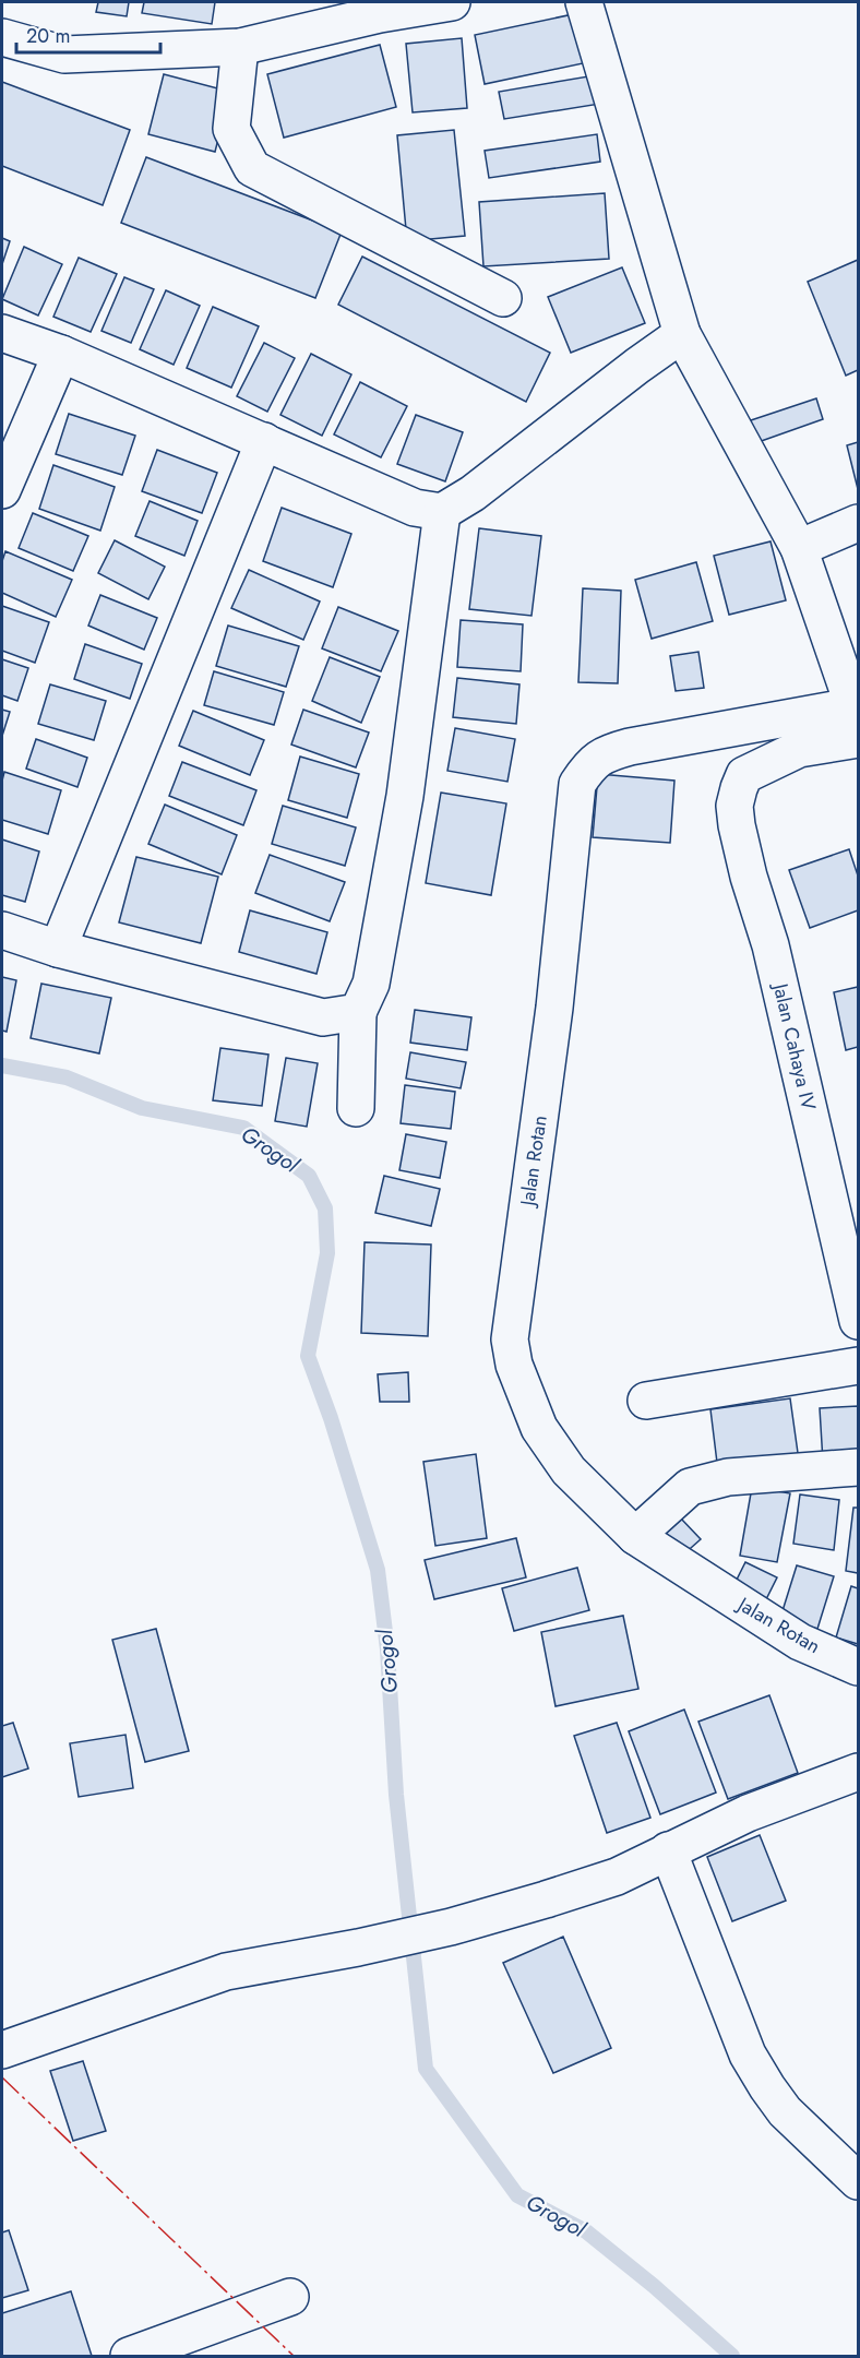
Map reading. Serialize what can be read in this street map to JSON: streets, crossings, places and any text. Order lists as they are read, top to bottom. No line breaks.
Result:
{"streets":{"street":["Jalan Cahaya IV","Jalan Rotan"]},"crossings":[["Jalan Cahaya IV","Jalan Rotan"]],"water":["Grogol"],"scale_bar":"20 m"}
